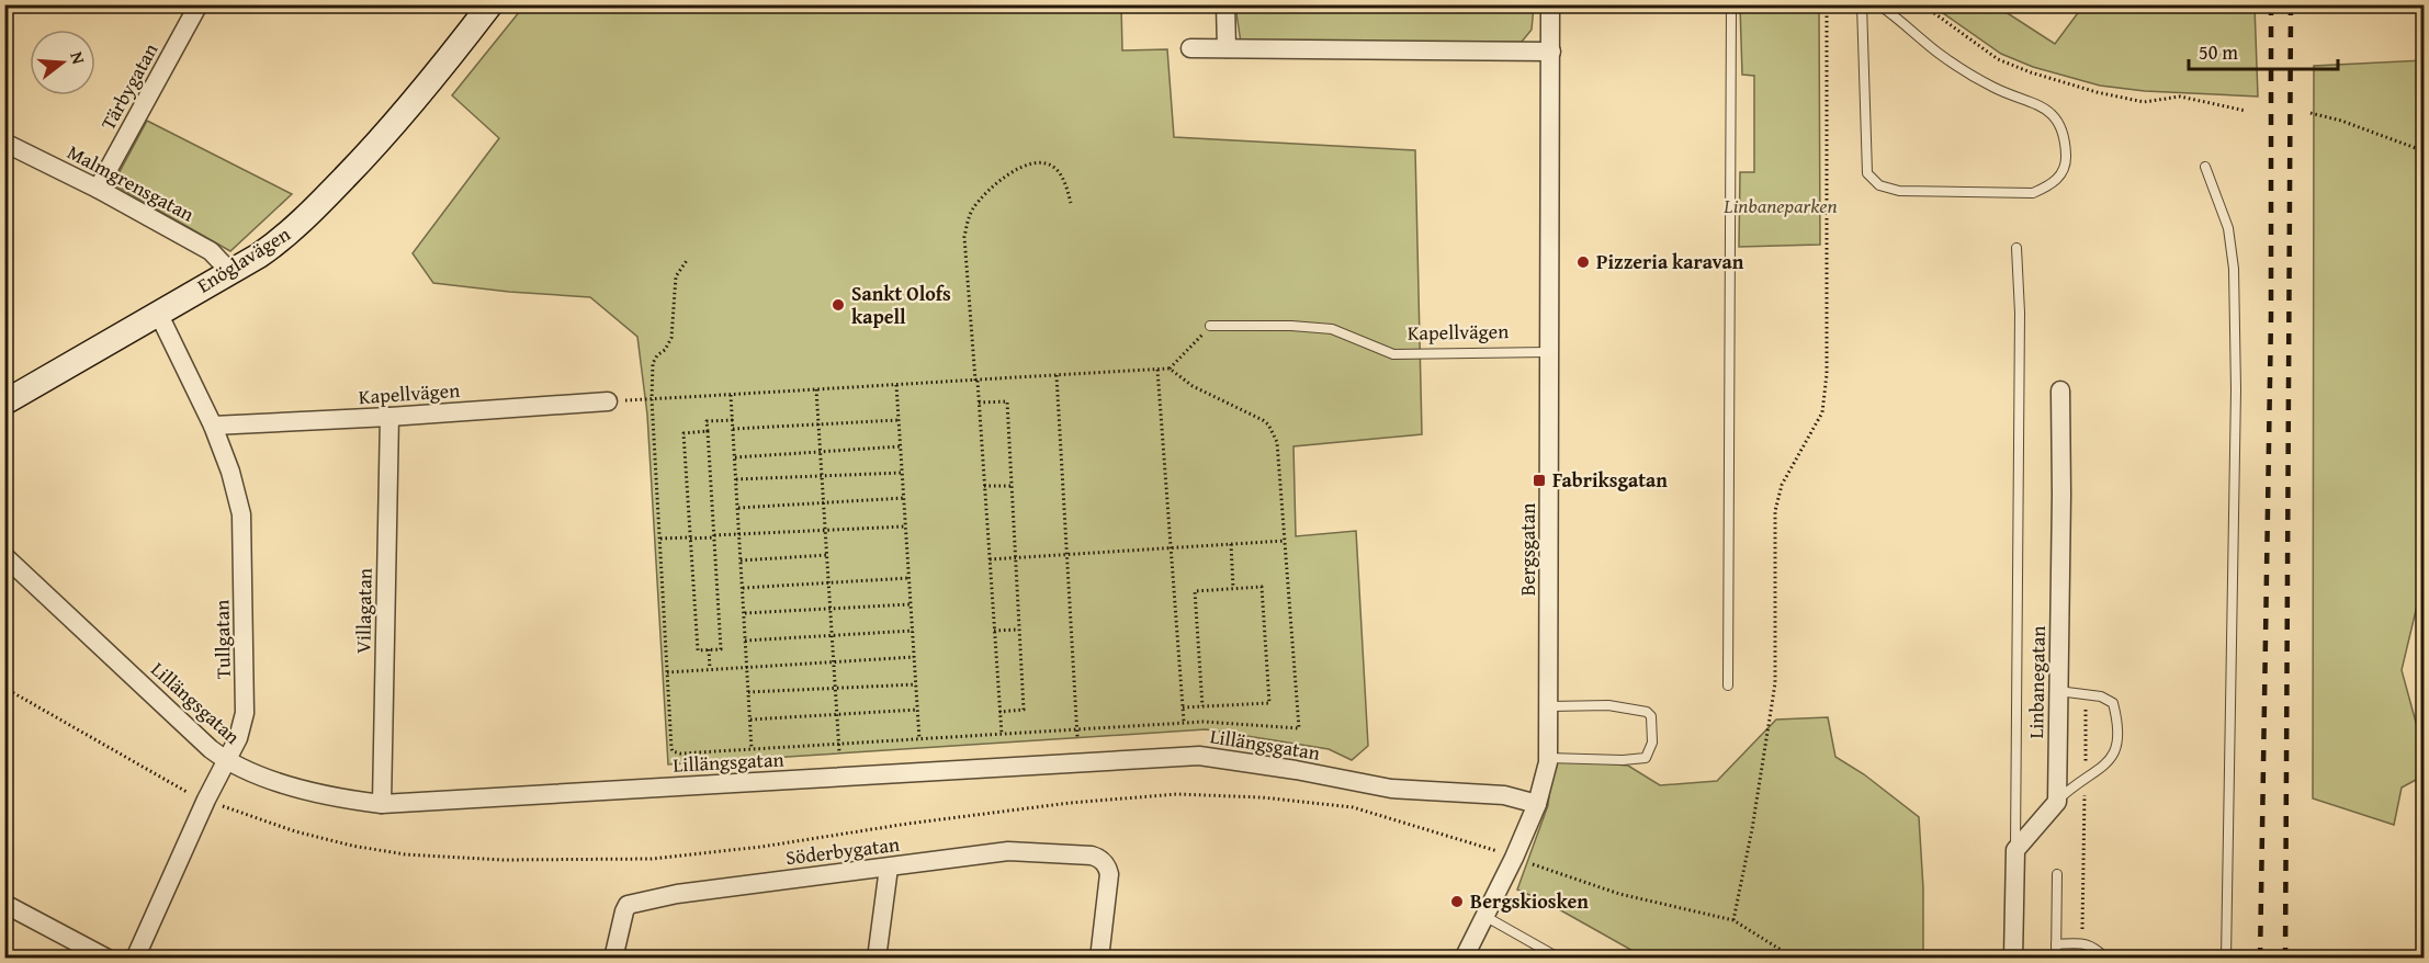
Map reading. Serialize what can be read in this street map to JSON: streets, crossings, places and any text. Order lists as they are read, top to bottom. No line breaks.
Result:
{"streets":{"street":["Tärbygatan","Malmgrensgatan","Enöglavägen","Kapellvägen","Bergsgatan","Villagatan","Tullgatan","Linbanegatan","Lillängsgatan","Söderbygatan"]},"crossings":[["Tärbygatan","Malmgrensgatan"],["Malmgrensgatan","Enöglavägen"],["Enöglavägen","Tullgatan"],["Kapellvägen","Bergsgatan"],["Kapellvägen","Villagatan"],["Kapellvägen","Tullgatan"],["Bergsgatan","Lillängsgatan"],["Villagatan","Lillängsgatan"],["Tullgatan","Lillängsgatan"]],"parks":["Linbaneparken"],"places":{"other":["Pizzeria karavan","Sankt Olofs kapell","Bergskiosken"],"transit":["Fabriksgatan"]},"scale_bar":"50 m","north":"right"}
